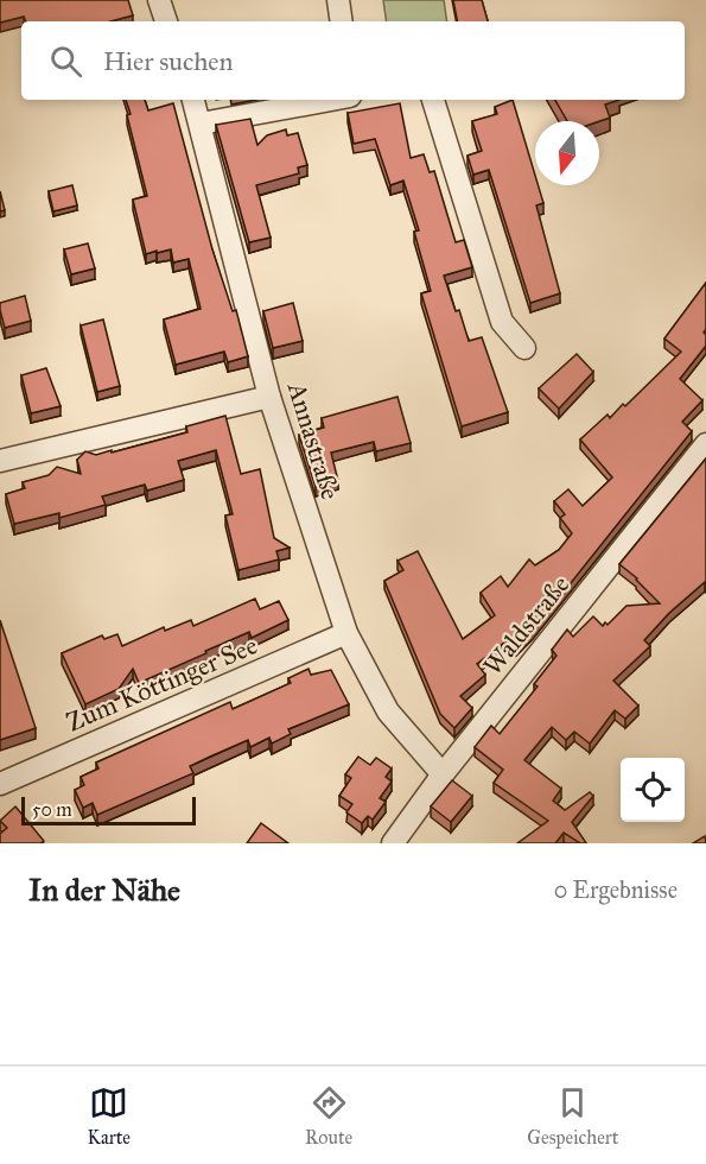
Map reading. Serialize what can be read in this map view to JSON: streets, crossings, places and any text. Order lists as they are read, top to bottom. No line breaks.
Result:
{"streets":{"street":["Annastraße","Waldstraße","Zum Köttinger See"]},"crossings":[["Annastraße","Waldstraße"],["Annastraße","Zum Köttinger See"]],"scale_bar":"50 m","north":"bottom","page":{"search":"Hier suchen","scale":"50 m","heading":["In der Nähe","0 Ergebnisse"],"nav":["Karte","Route","Gespeichert"]}}
